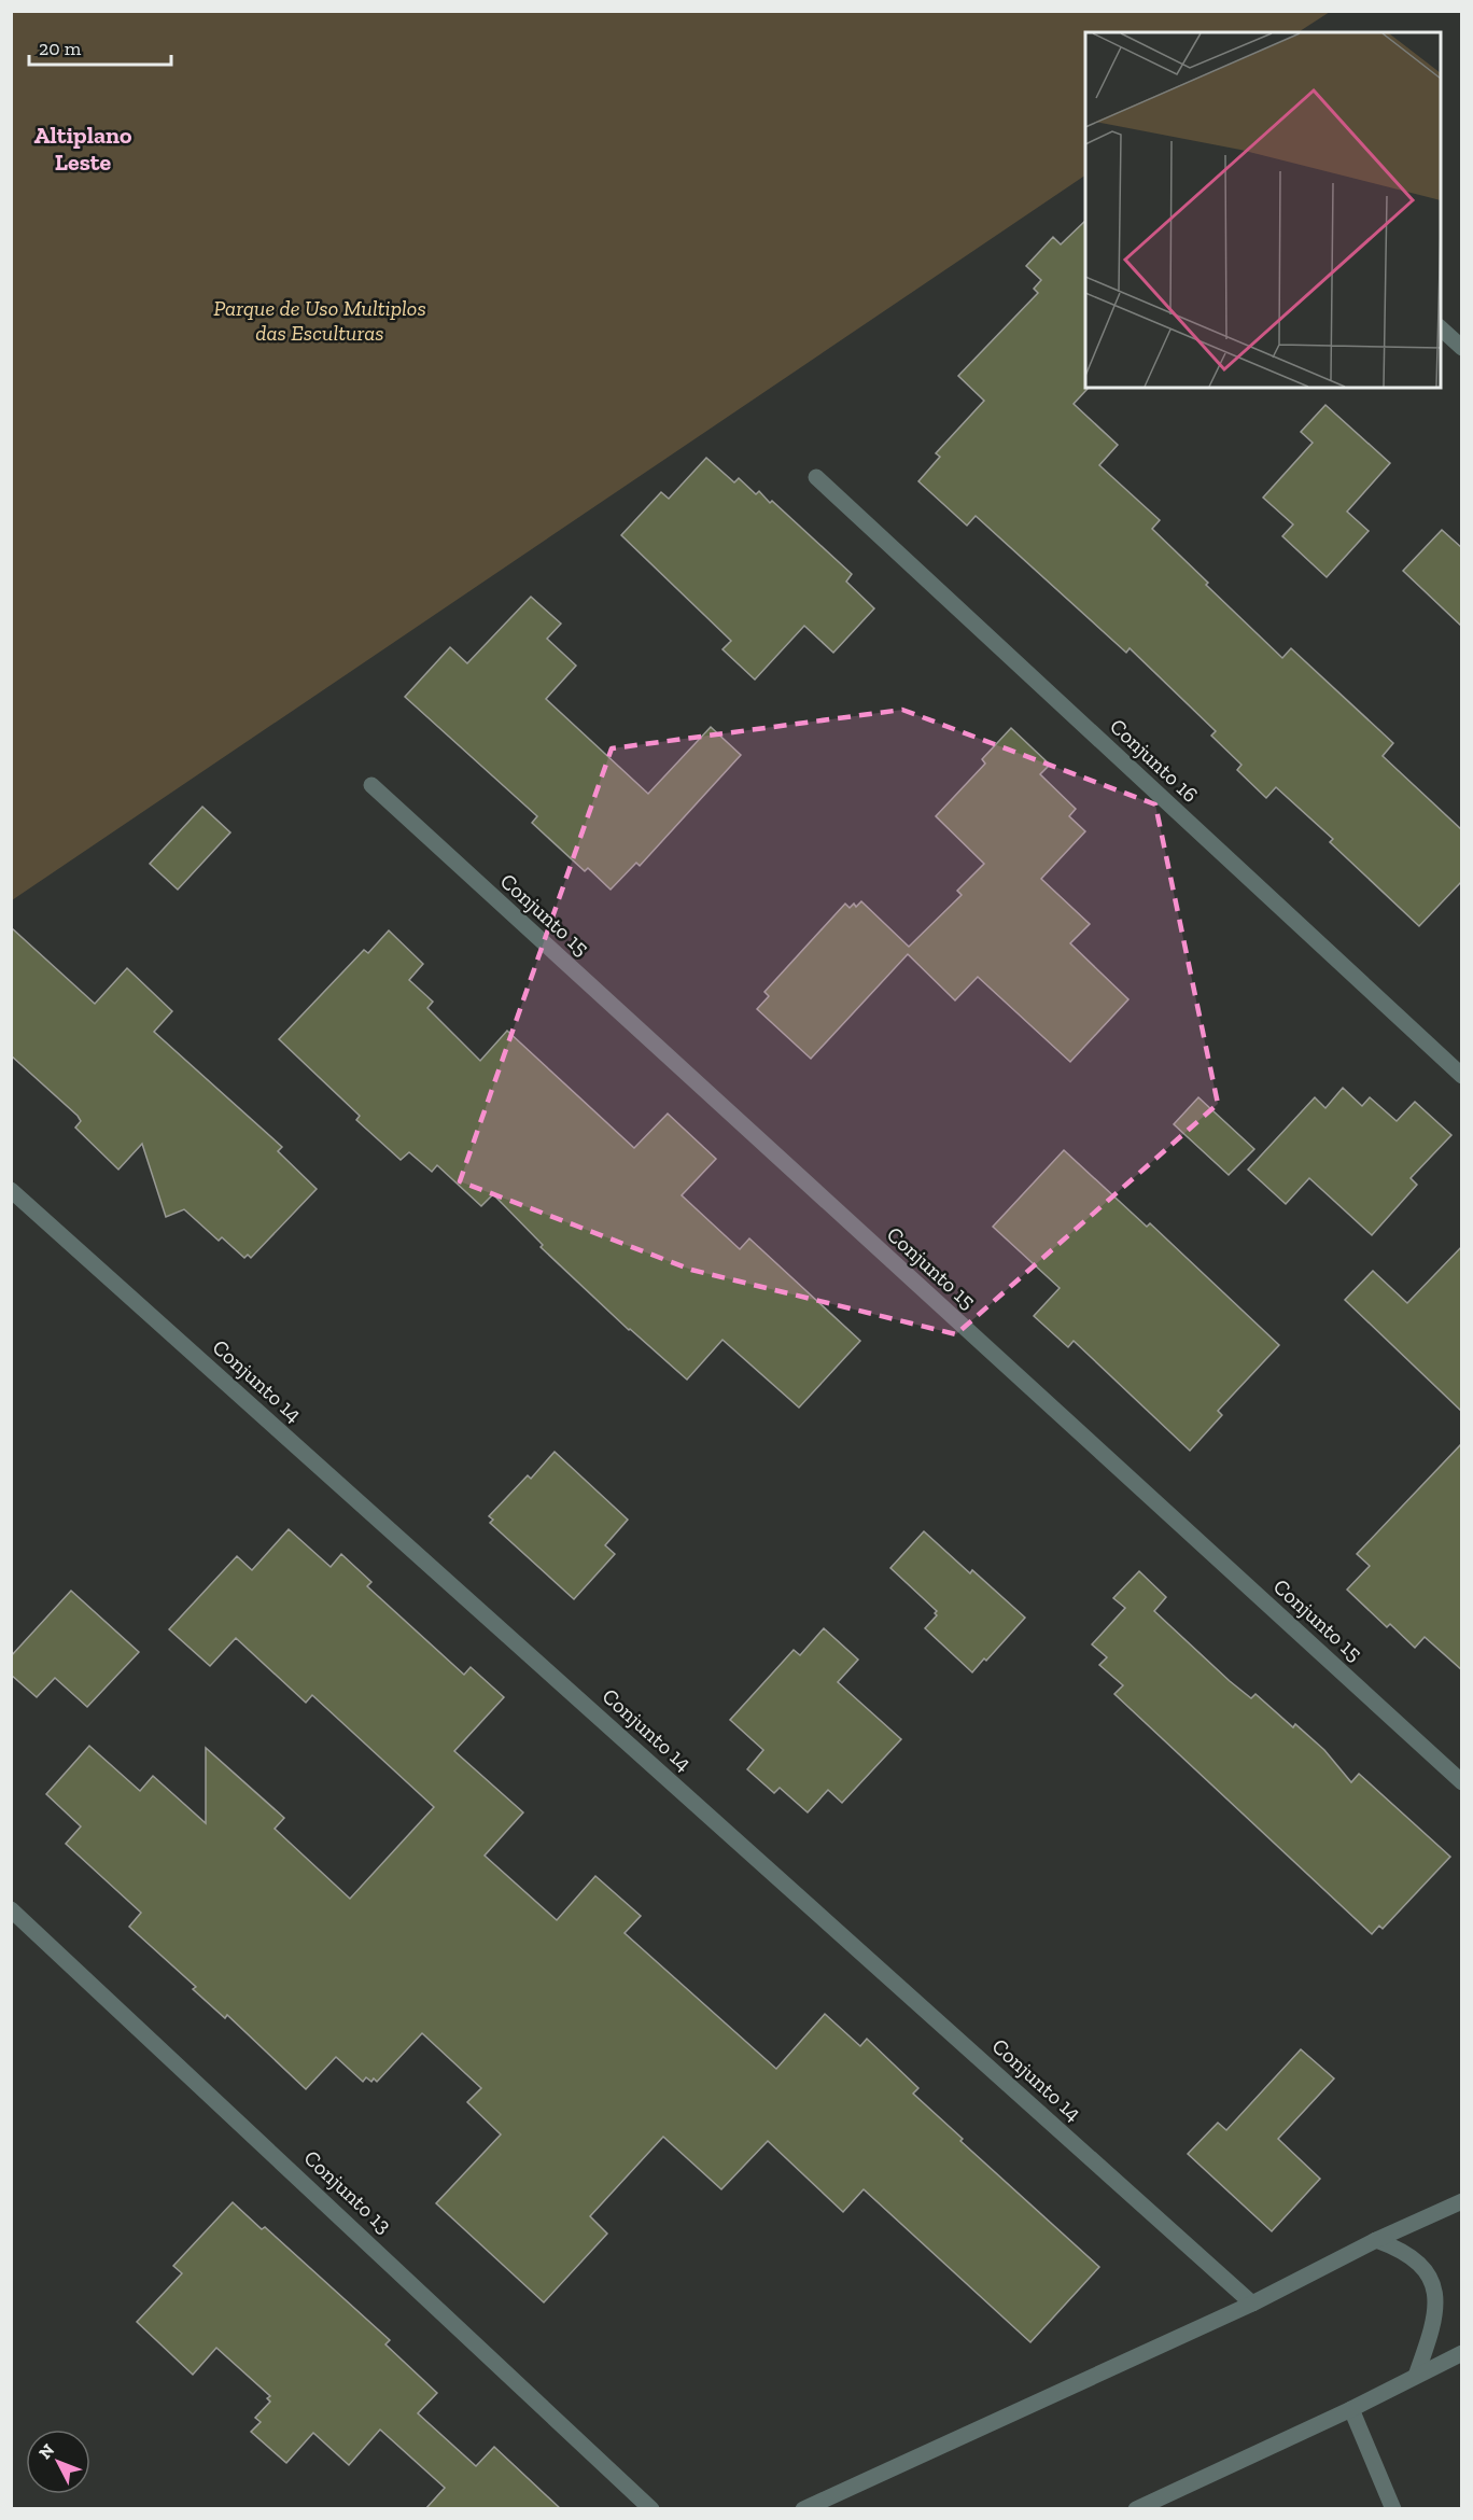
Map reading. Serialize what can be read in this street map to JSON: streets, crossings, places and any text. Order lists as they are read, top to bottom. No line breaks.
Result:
{"streets":{"street":["Conjunto 16","Conjunto 15","Conjunto 14","Conjunto 13"]},"districts":["Altiplano Leste"],"parks":["Parque de Uso Multiplos das Esculturas"],"scale_bar":"20 m","north":"top left"}
